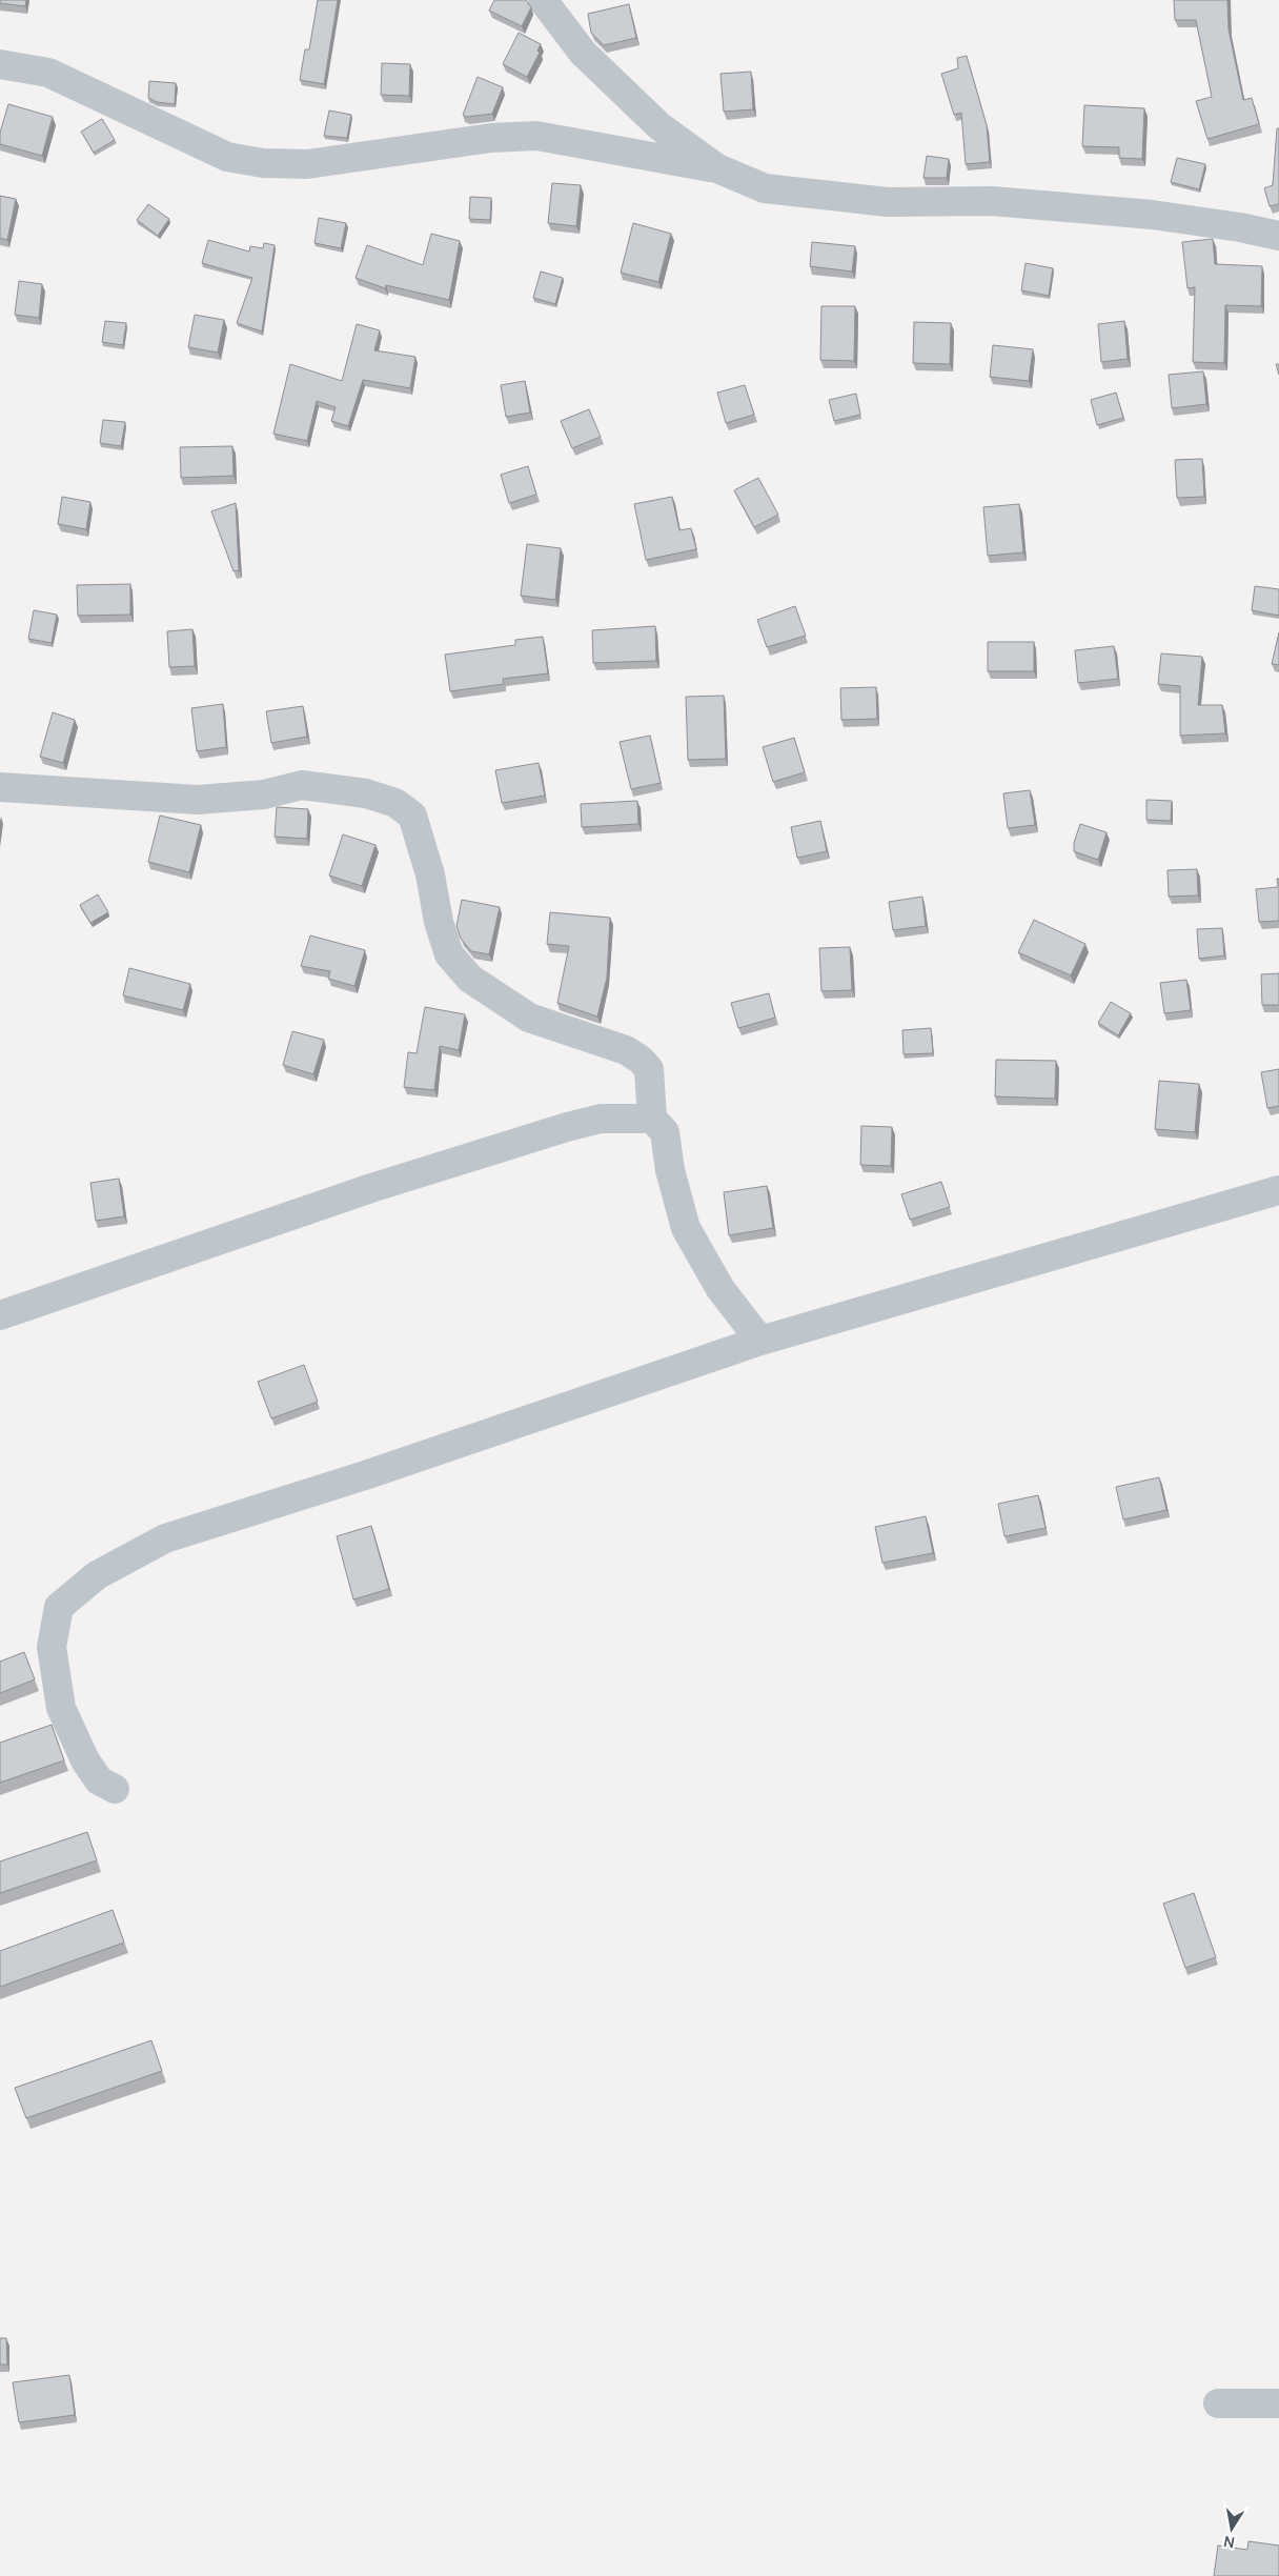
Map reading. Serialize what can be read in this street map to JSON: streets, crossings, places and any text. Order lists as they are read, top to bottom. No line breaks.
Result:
{"north":"bottom"}
